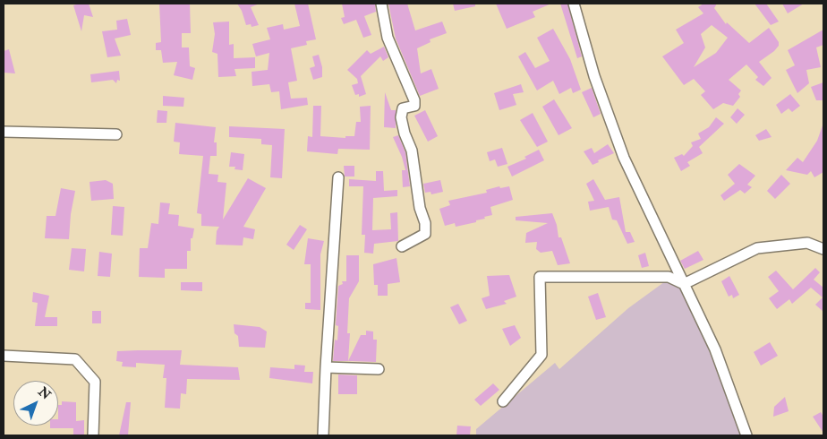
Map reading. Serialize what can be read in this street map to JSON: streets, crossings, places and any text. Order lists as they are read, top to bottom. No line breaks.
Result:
{"north":"top right"}
